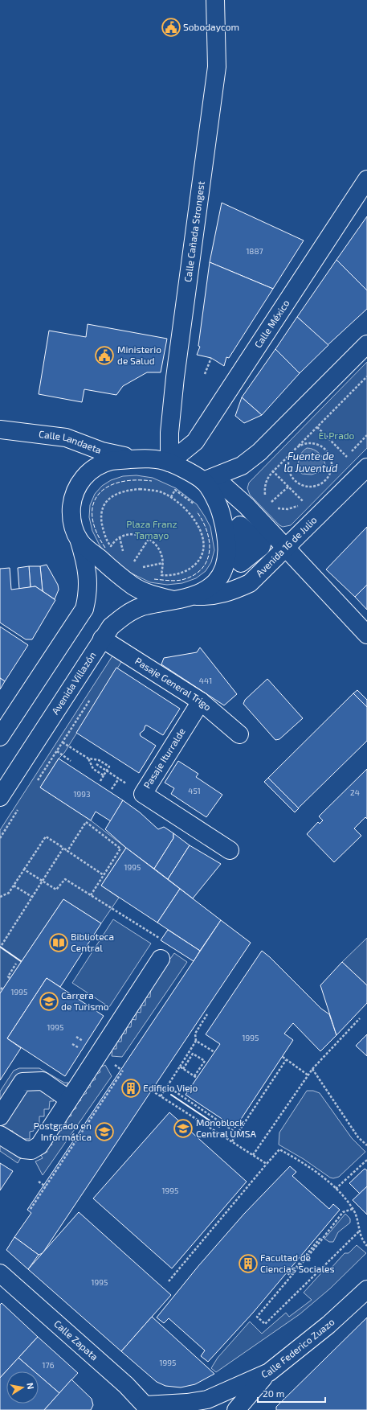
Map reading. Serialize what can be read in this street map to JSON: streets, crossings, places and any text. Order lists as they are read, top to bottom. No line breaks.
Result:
{"streets":{"main road":["Calle Cañada Strongest","Calle México","Calle Landaeta","Avenida 16 de Julio","Avenida Villazón","Pasaje General Trigo","Pasaje Iturralde","Calle Zapata","Calle Federico Zuazo"]},"crossings":[["Calle Cañada Strongest","Calle México"],["Avenida Villazón","Pasaje General Trigo"],["Pasaje General Trigo","Pasaje Iturralde"],["Calle Zapata","Calle Federico Zuazo"]],"water":["Fuente de la Juventud"],"parks":["El Prado","Plaza Franz Tamayo"],"places":{"public building":["Sobodaycom","Ministerio de Salud"],"library":["Biblioteca Central"],"school or university":["Carrera de Turismo","Monoblock Central UMSA","Postgrado en Informática"],"building":["Edificio Viejo","Facultad de Ciencias Sociales"]},"house_numbers":["1887","441","451","24","1993","1995","1995","1995","1995","1995","1995","1995","176"],"scale_bar":"20 m","north":"right"}
